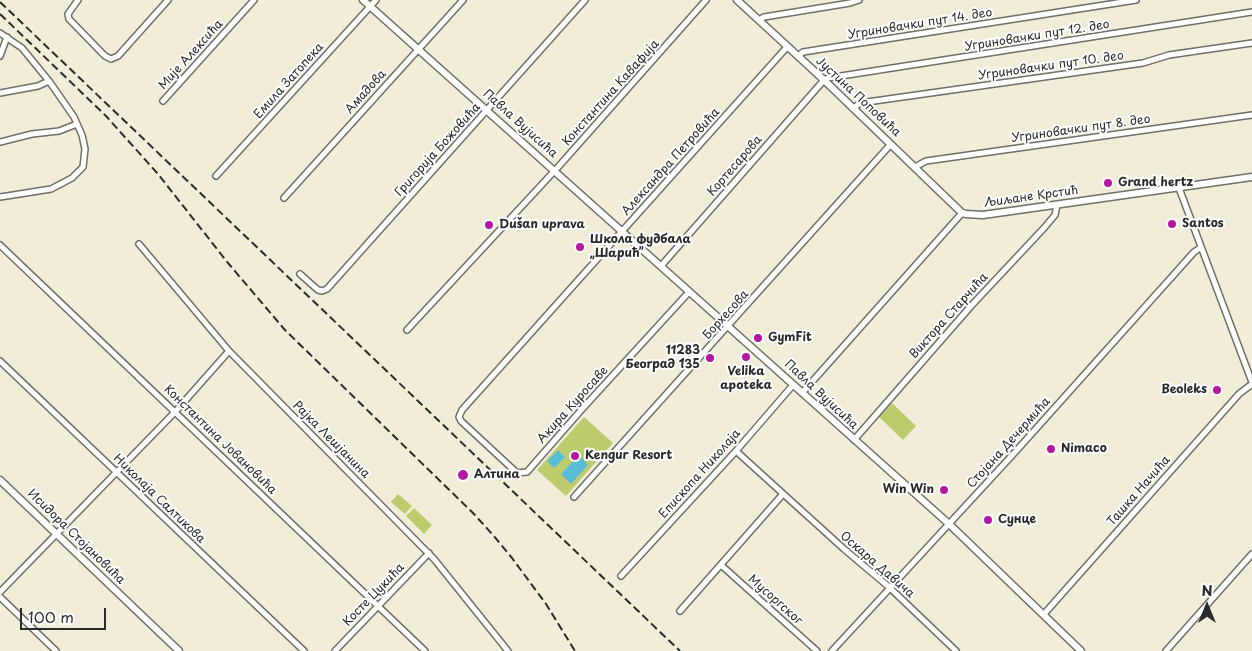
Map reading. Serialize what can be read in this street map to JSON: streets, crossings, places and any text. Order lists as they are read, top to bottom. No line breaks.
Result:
{"streets":{"street":["Угриновачки пут 14. део","Угриновачки пут 12. део","Мије Алексића","Угриновачки пут 10. део","Емила Затопека","Амадова","Константина Кавафија","Јустина Поповића","Павла Вујисића","Угриновачки пут 8. део","Григорија Божовића","Александра Петровића","Кортесарова","Љиљане Крстић","Борхесова","Виктора Старчића","Акира Куросаве","Константина Јовановића","Рајка Лешјанина","Стојана Дечермића","Епископа Николаја","Ташка Начића","Николаја Салтикова","Исидора Стојановића","Оскара Давича","Косте Цукића","Мусоргског"]},"crossings":[["Угриновачки пут 14. део","Јустина Поповића"],["Угриновачки пут 12. део","Јустина Поповића"],["Угриновачки пут 12. део","Кортесарова"],["Угриновачки пут 10. део","Јустина Поповића"],["Емила Затопека","Павла Вујисића"],["Амадова","Павла Вујисића"],["Константина Кавафија","Павла Вујисића"],["Јустина Поповића","Угриновачки пут 8. део"],["Јустина Поповића","Александра Петровића"],["Јустина Поповића","Кортесарова"],["Јустина Поповића","Љиљане Крстић"],["Јустина Поповића","Борхесова"],["Павла Вујисића","Григорија Божовића"],["Павла Вујисића","Александра Петровића"],["Павла Вујисића","Кортесарова"],["Павла Вујисића","Борхесова"],["Павла Вујисића","Виктора Старчића"],["Павла Вујисића","Акира Куросаве"],["Павла Вујисића","Стојана Дечермића"],["Павла Вујисића","Епископа Николаја"],["Павла Вујисића","Ташка Начића"],["Александра Петровића","Акира Куросаве"],["Љиљане Крстић","Виктора Старчића"],["Константина Јовановића","Косте Цукића"],["Рајка Лешјанина","Косте Цукића"],["Стојана Дечермића","Оскара Давича"],["Епископа Николаја","Оскара Давича"]],"places":["Grand hertz","Santos","Dušan uprava","Школа фудбала „Шарић”","GymFit","Velika apoteka","11283 Београд 135","Beoleks","Nimaco","Kengur Resort","Алтина","Win Win","Сунце"],"scale_bar":"100 m","north":"top"}
